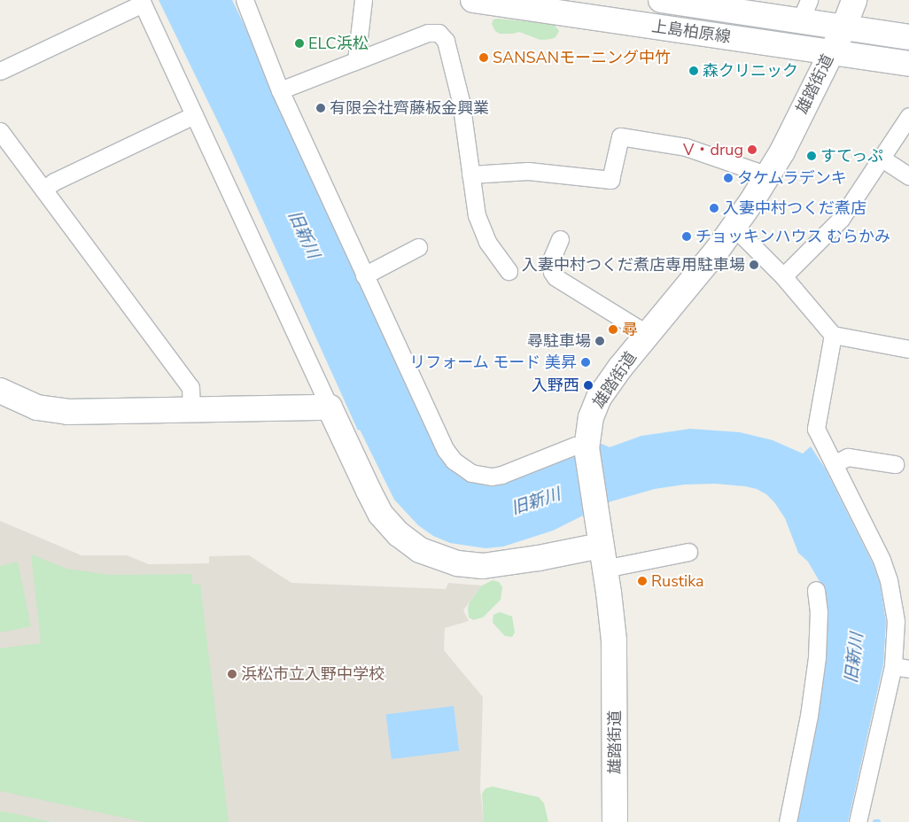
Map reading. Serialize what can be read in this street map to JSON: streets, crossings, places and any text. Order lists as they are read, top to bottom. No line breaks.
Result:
{"streets":{"street":["上島柏原線","雄踏街道"]},"crossings":[["上島柏原線","雄踏街道"]],"water":["旧新川"],"places":["ELC浜松","SANSANモーニング中竹","森クリニック","有限会社齊藤板金興業","V・drug","すてっぷ","タケムラデンキ","入妻中村つくだ煮店","チョッキンハウス むらかみ","入妻中村つくだ煮店専用駐車場","尋","尋駐車場","リフォーム モード 美昇","入野西","Rustika","浜松市立入野中学校"]}
